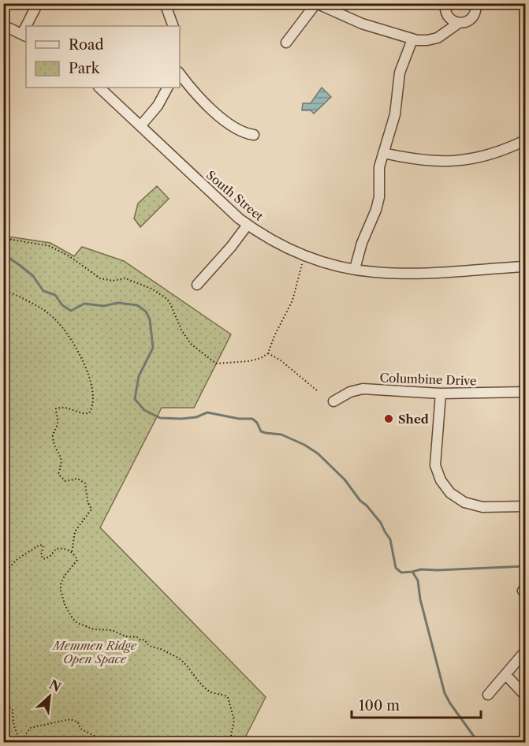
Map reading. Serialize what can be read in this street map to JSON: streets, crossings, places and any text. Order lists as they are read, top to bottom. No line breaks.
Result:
{"streets":{"street":["South Street","Columbine Drive"]},"parks":["Memmen Ridge Open Space"],"places":["Shed"],"legend":["Road","Park"],"scale_bar":"100 m","north":"top right"}
